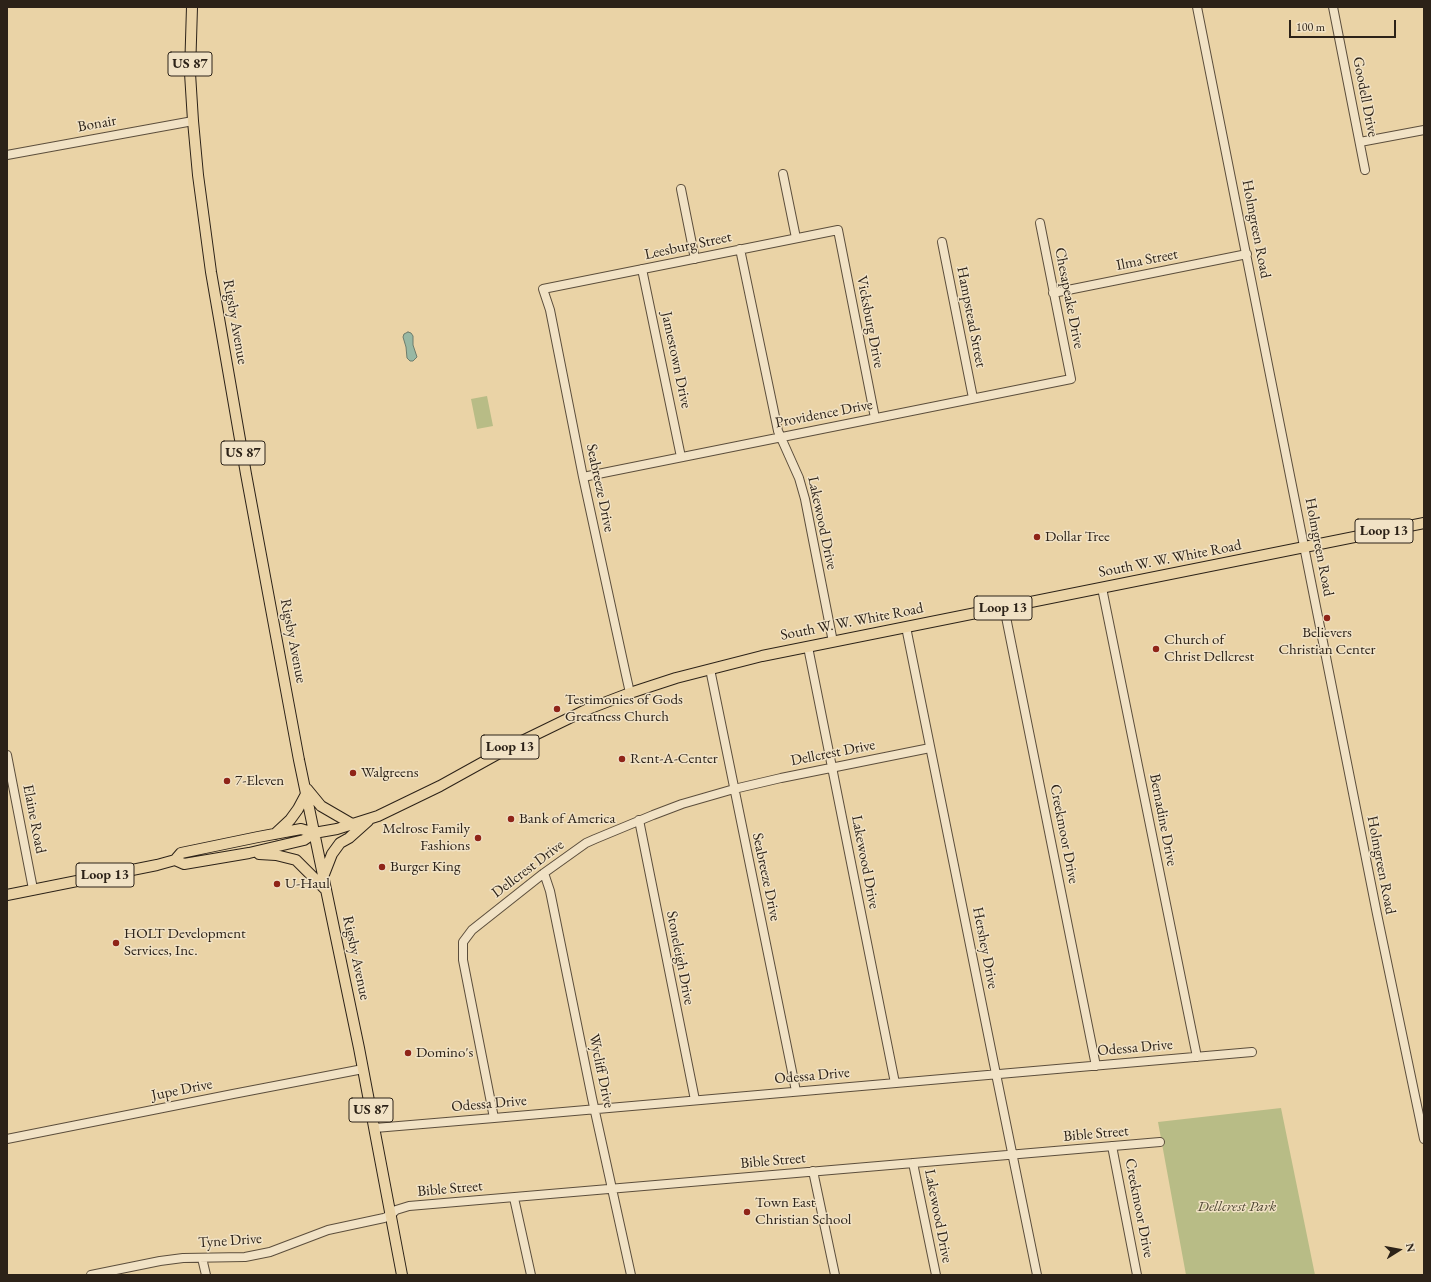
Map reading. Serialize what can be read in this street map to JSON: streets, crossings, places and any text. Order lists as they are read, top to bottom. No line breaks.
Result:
{"streets":{"main road":["US 87","Rigsby Avenue","Loop 13","South W. W. White Road"],"street":["Goodell Drive","Bonair","Holmgreen Road","Leesburg Street","Ilma Street","Chesapeake Drive","Hampstead Street","Vicksburg Drive","Jamestown Drive","Providence Drive","Seabreeze Drive","Lakewood Drive","Dellcrest Drive","Elaine Road","Bernadine Drive","Creekmoor Drive","Hershey Drive","Stoneleigh Drive","Odessa Drive","Wycliff Drive","Jupe Drive","Bible Street","Tyne Drive"]},"crossings":[["Bonair","Rigsby Avenue"],["Holmgreen Road","Ilma Street"],["Holmgreen Road","South W. W. White Road"],["Leesburg Street","Vicksburg Drive"],["Leesburg Street","Jamestown Drive"],["Leesburg Street","Seabreeze Drive"],["Leesburg Street","Lakewood Drive"],["Ilma Street","Chesapeake Drive"],["Chesapeake Drive","Providence Drive"],["Hampstead Street","Providence Drive"],["Rigsby Avenue","South W. W. White Road"],["Rigsby Avenue","Odessa Drive"],["Rigsby Avenue","Jupe Drive"],["Rigsby Avenue","Bible Street"],["Rigsby Avenue","Tyne Drive"],["Vicksburg Drive","Providence Drive"],["Jamestown Drive","Providence Drive"],["Providence Drive","Seabreeze Drive"],["Providence Drive","Lakewood Drive"],["Seabreeze Drive","South W. W. White Road"],["Seabreeze Drive","Dellcrest Drive"],["Seabreeze Drive","Odessa Drive"],["Lakewood Drive","South W. W. White Road"],["Lakewood Drive","Dellcrest Drive"],["Lakewood Drive","Odessa Drive"],["Lakewood Drive","Bible Street"],["South W. W. White Road","Elaine Road"],["South W. W. White Road","Bernadine Drive"],["South W. W. White Road","Creekmoor Drive"],["South W. W. White Road","Hershey Drive"],["Dellcrest Drive","Hershey Drive"],["Dellcrest Drive","Stoneleigh Drive"],["Dellcrest Drive","Odessa Drive"],["Dellcrest Drive","Wycliff Drive"],["Bernadine Drive","Odessa Drive"],["Creekmoor Drive","Odessa Drive"],["Creekmoor Drive","Bible Street"],["Hershey Drive","Odessa Drive"],["Hershey Drive","Bible Street"],["Stoneleigh Drive","Odessa Drive"],["Odessa Drive","Wycliff Drive"],["Wycliff Drive","Bible Street"],["Bible Street","Tyne Drive"]],"parks":["Dellcrest Park"],"places":["Dollar Tree","Believers Christian Center","Church of Christ Dellcrest","Testimonies of Gods Greatness Church","Rent-A-Center","Walgreens","7-Eleven","Bank of America","Melrose Family Fashions","Burger King","U-Haul","HOLT Development Services, Inc.","Domino's","Town East Christian School"],"scale_bar":"100 m","north":"right"}
